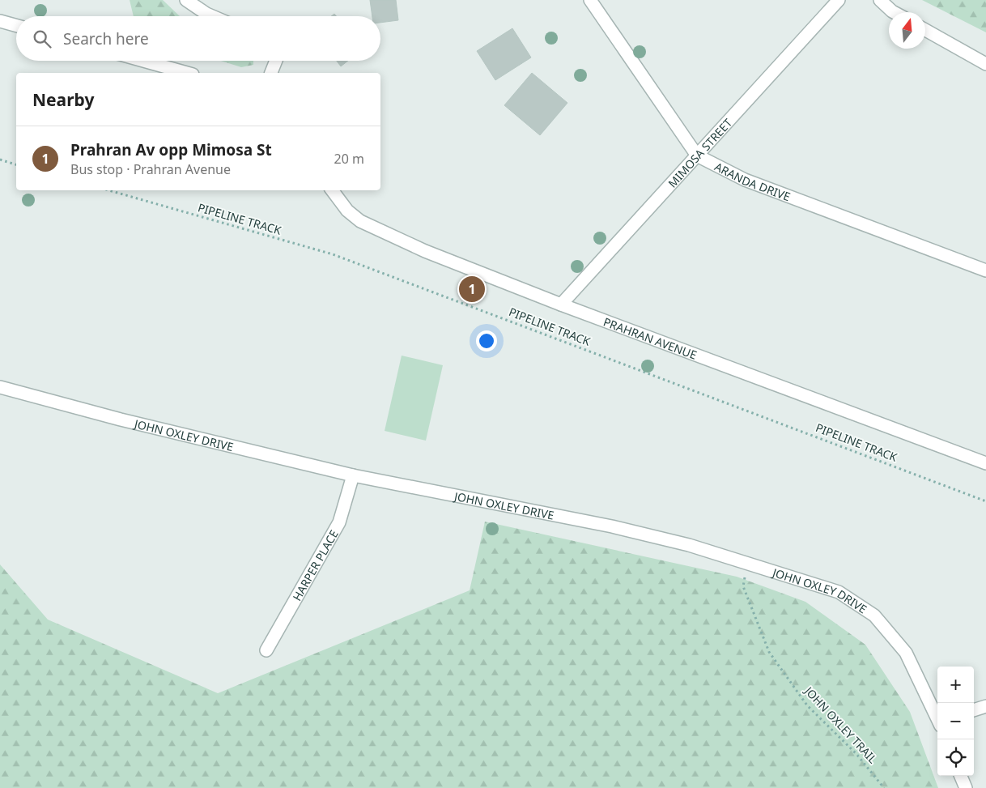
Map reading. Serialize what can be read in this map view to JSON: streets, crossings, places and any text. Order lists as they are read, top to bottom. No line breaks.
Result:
{"streets":{"street":["MIMOSA STREET","ARANDA DRIVE","PRAHRAN AVENUE","JOHN OXLEY DRIVE","HARPER PLACE"],"path":["PIPELINE TRACK","JOHN OXLEY TRAIL"]},"crossings":[["MIMOSA STREET","ARANDA DRIVE"],["MIMOSA STREET","PRAHRAN AVENUE"],["JOHN OXLEY DRIVE","HARPER PLACE"],["JOHN OXLEY DRIVE","JOHN OXLEY TRAIL"]],"north":"top","page":{"search":"Search here","heading":"Nearby","list":[{"mark":"1","name":"Prahran Av opp Mimosa St","note":"Bus stop · Prahran Avenue","value":"20 m"}],"pins":"1","map_buttons":["+","−"]}}
